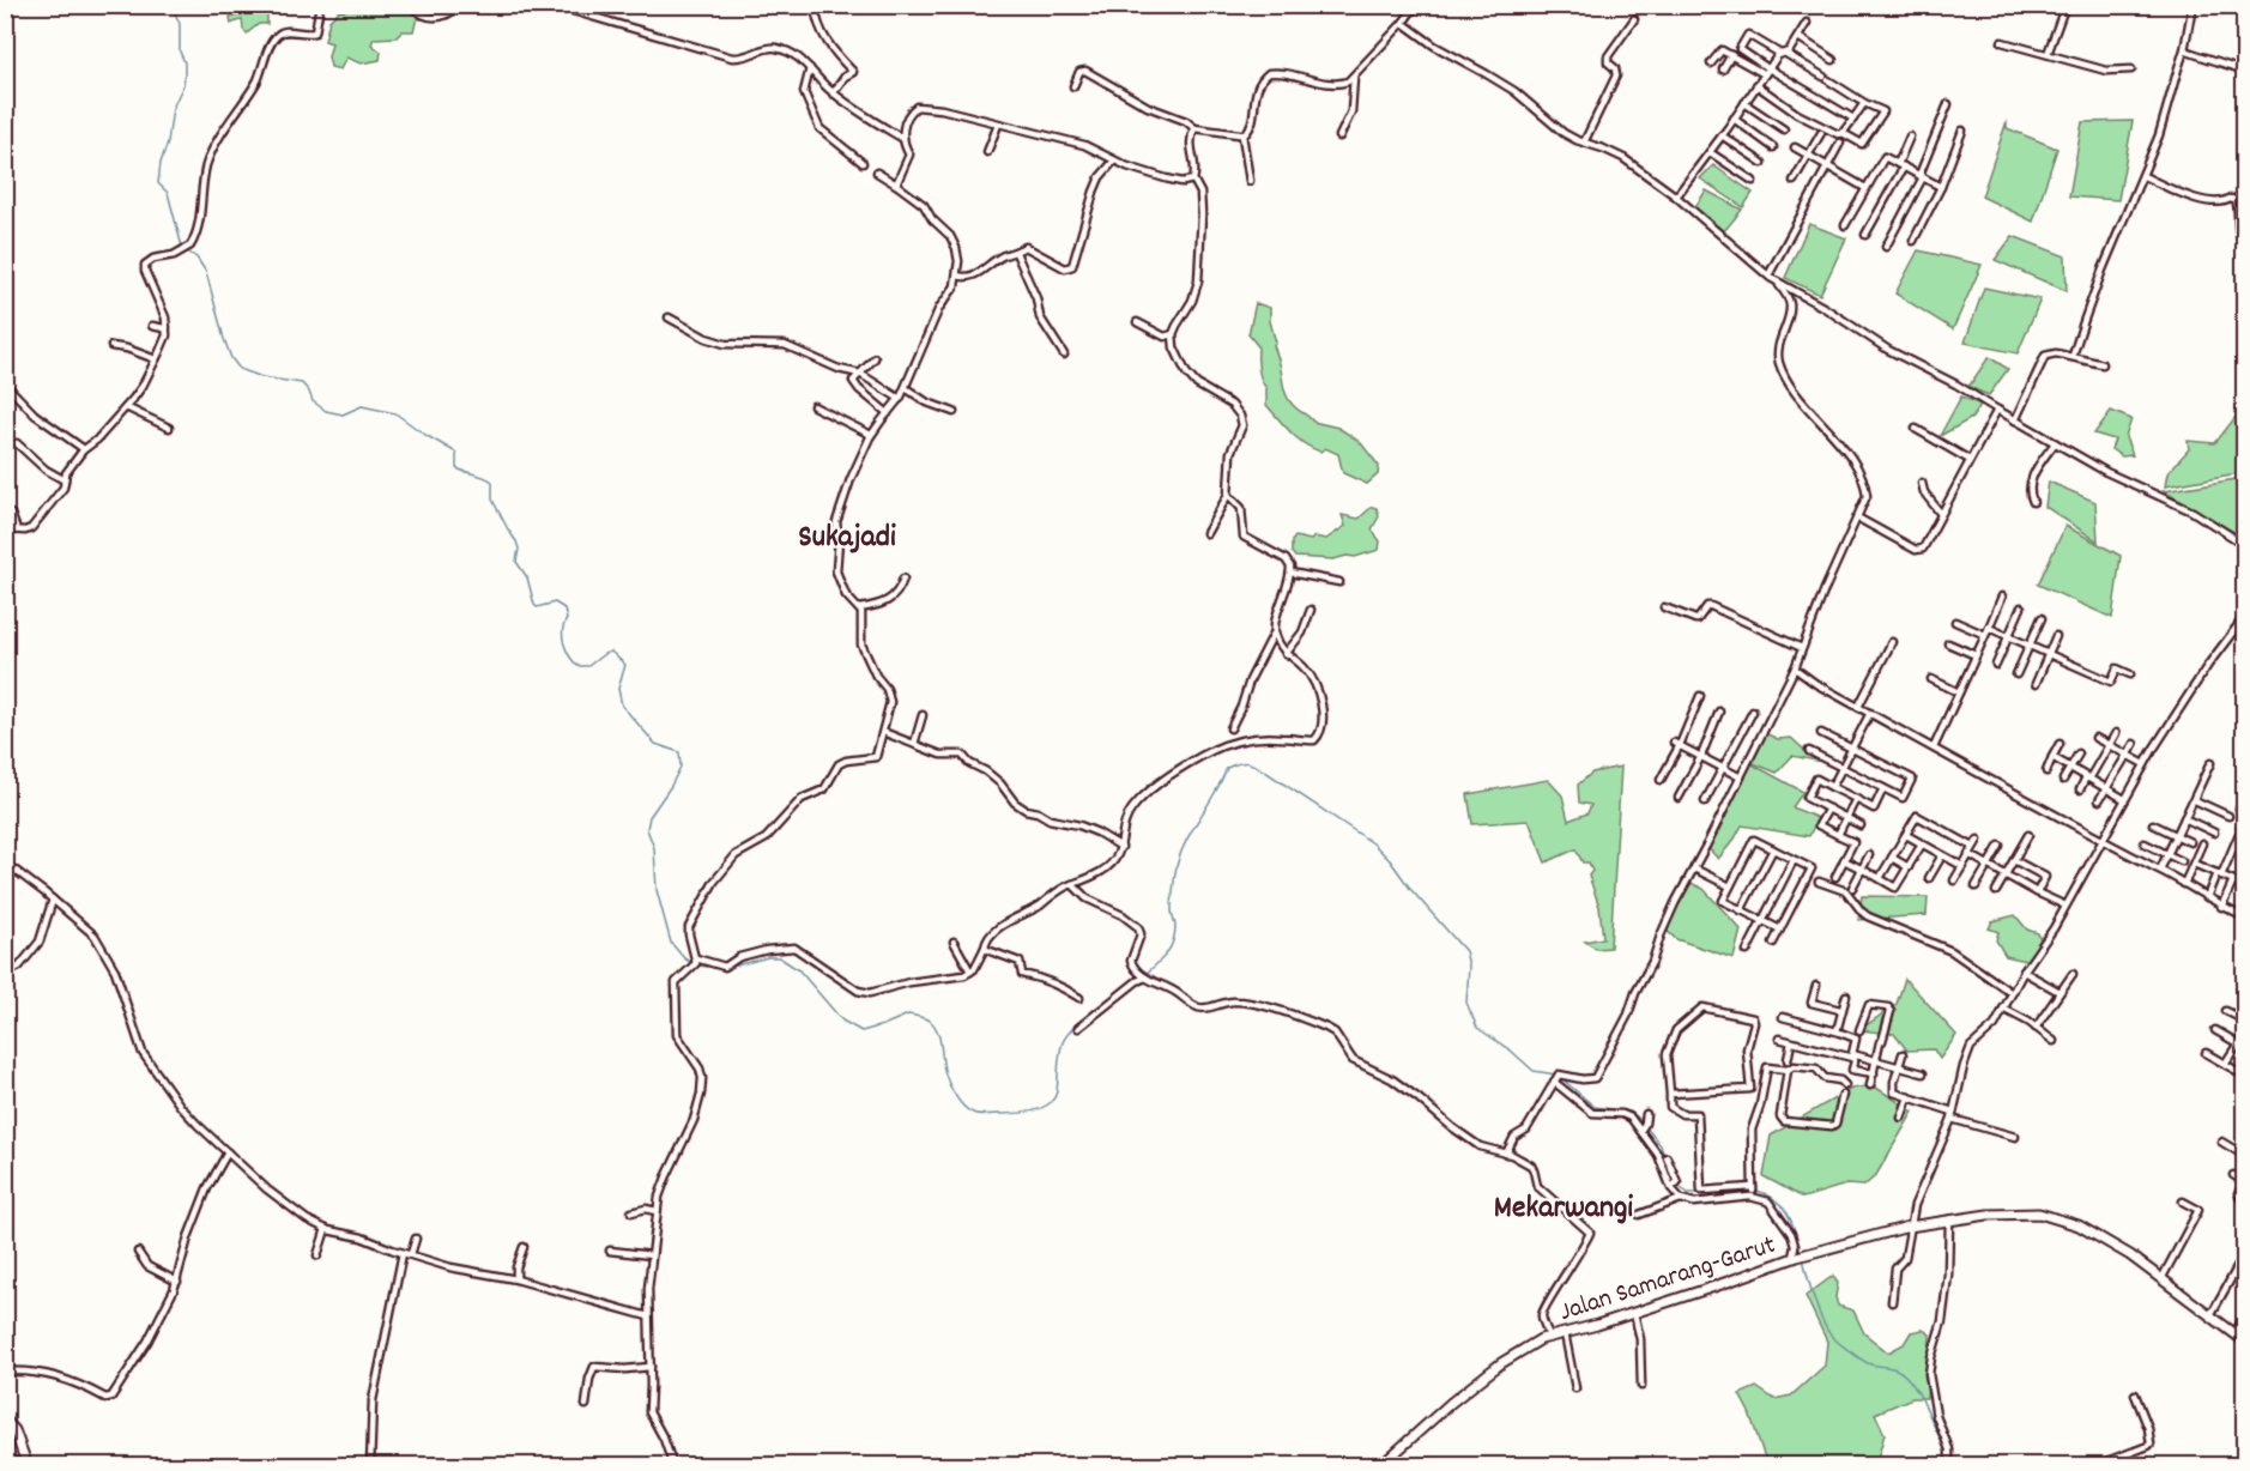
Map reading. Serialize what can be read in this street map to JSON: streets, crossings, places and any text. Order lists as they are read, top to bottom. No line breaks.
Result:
{"streets":{"main road":["Jalan Samarang-Garut"]},"districts":["Sukajadi","Mekarwangi"]}
